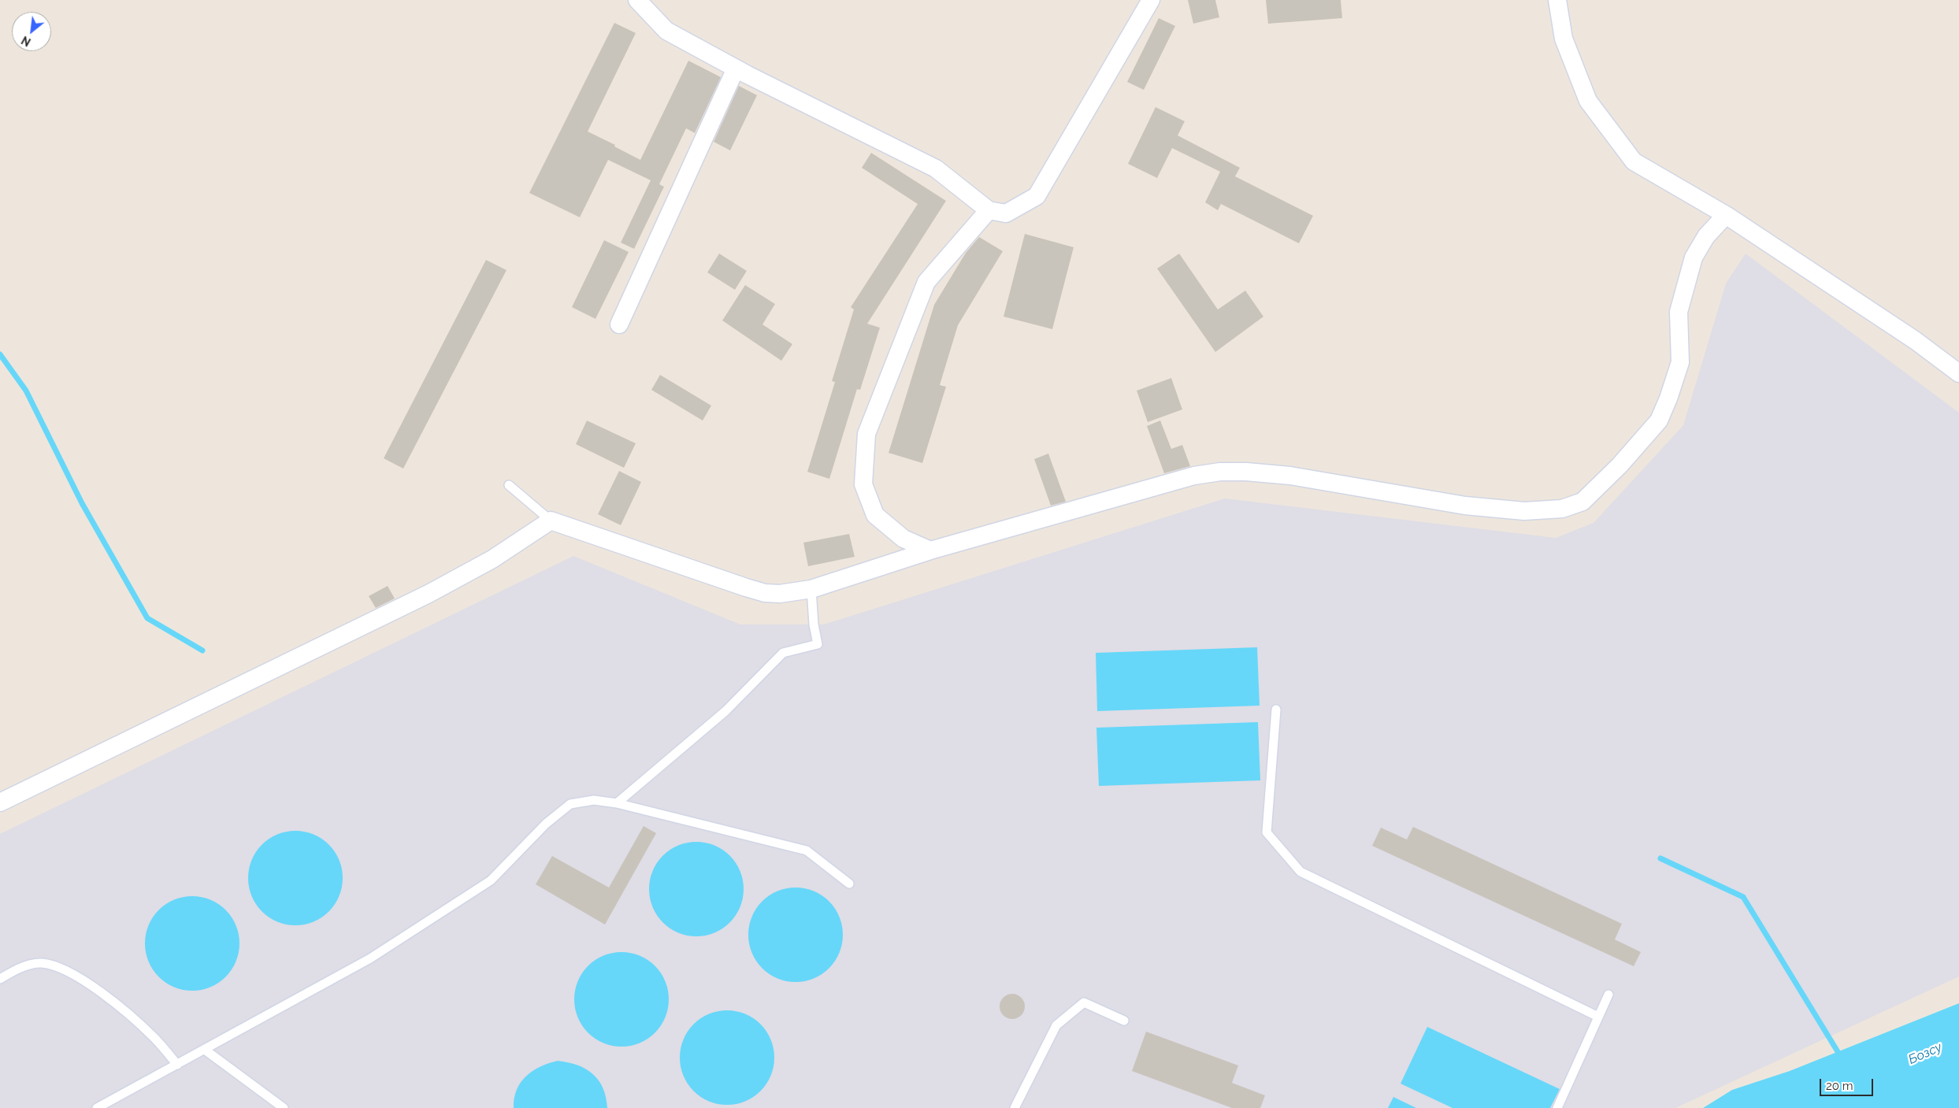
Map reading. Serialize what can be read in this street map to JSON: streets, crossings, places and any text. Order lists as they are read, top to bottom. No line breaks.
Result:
{"water":["Бозсу"],"scale_bar":"20 m","north":"bottom left"}
